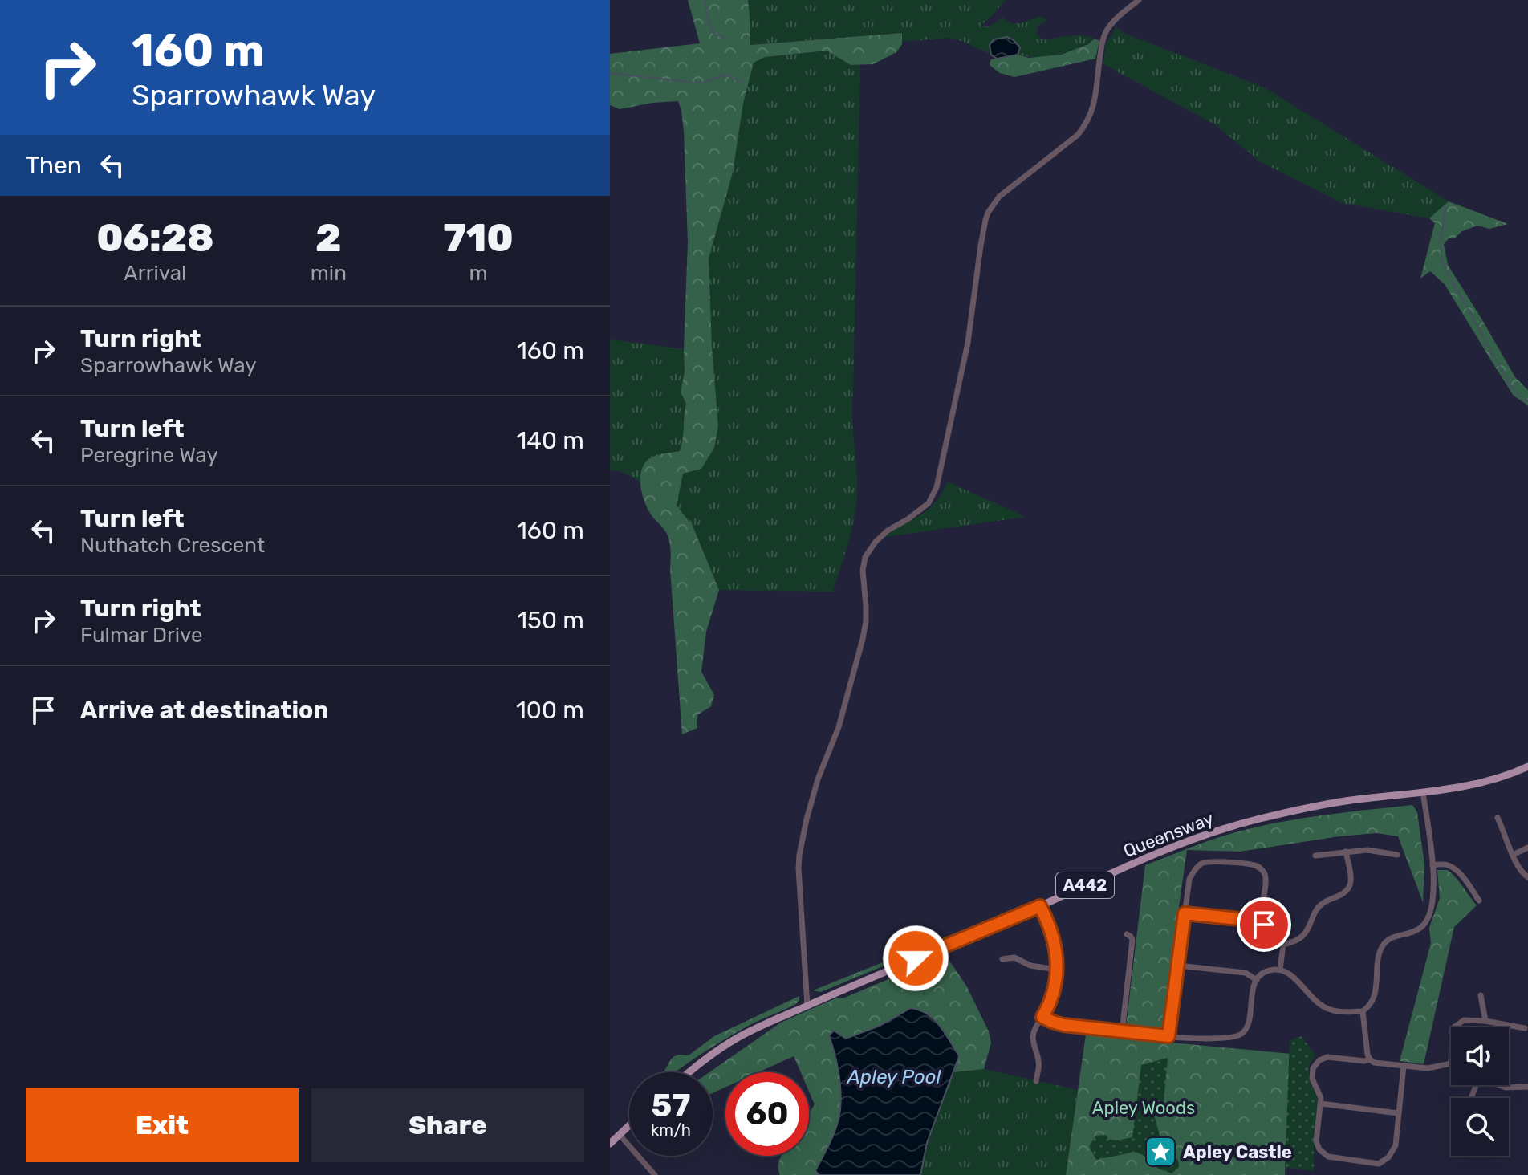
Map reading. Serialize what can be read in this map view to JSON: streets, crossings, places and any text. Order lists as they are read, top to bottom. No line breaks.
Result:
{"streets":{"main road":["Queensway","A442"]},"water":["Apley Pool"],"parks":["Apley Woods"],"places":{"place":["Apley Castle"]},"page":{"turn":["160 m","Sparrowhawk Way"],"then":"Then","eta":["06:28","Arrival","2","min","710","m"],"list":[{"name":"Turn right","note":"Sparrowhawk Way","value":"160 m"},{"name":"Turn left","note":"Peregrine Way","value":"140 m"},{"name":"Turn left","note":"Nuthatch Crescent","value":"160 m"},{"name":"Turn right","note":"Fulmar Drive","value":"150 m"},{"name":"Arrive at destination","value":"100 m"}],"speed":"57 km/h","limit":"60","buttons":["Exit","Share"]}}
